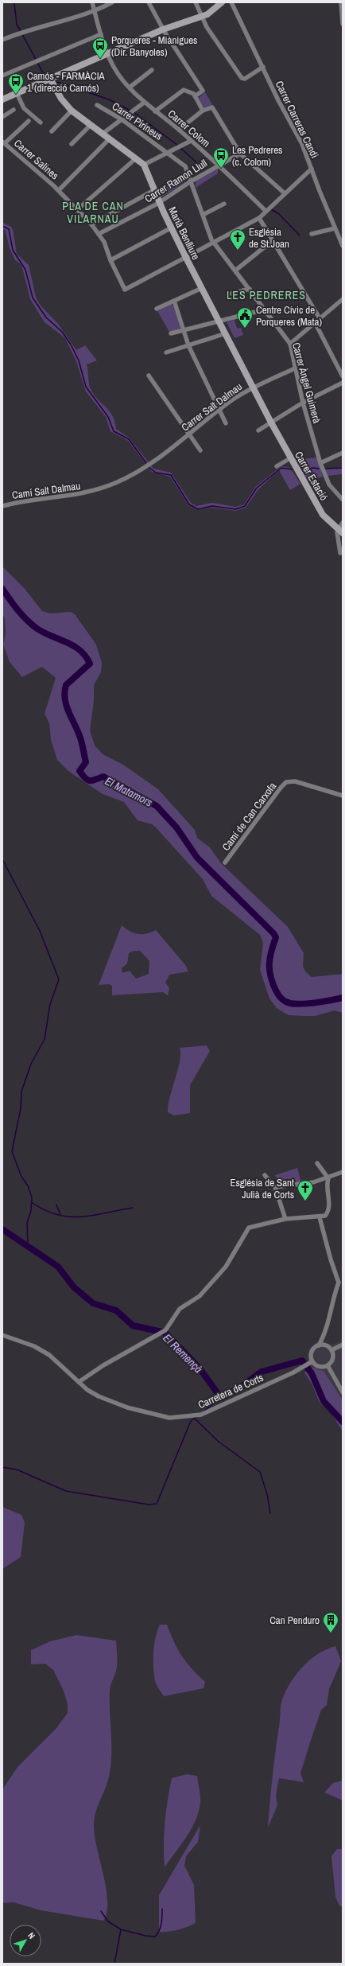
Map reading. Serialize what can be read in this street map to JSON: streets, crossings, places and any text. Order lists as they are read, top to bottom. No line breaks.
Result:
{"streets":{"street":["Carrer Carreras Candi","Carrer Pirineus","Carrer Colom","Carrer Salines","Carrer Ramon Llull","Marià Benlliure","Carrer Àngel Guimerà","Carrer Salt Dalmau","Carrer Estació","Camí Salt Dalmau","Camí de Can Carxofa","Carretera de Corts"]},"crossings":[["Carrer Pirineus","Carrer Àngel Guimerà"],["Carrer Colom","Carrer Ramon Llull"],["Carrer Salines","Carrer Ramon Llull"],["Carrer Salines","Marià Benlliure"],["Carrer Ramon Llull","Marià Benlliure"],["Carrer Ramon Llull","Carrer Àngel Guimerà"],["Marià Benlliure","Carrer Salt Dalmau"],["Marià Benlliure","Carrer Estació"],["Carrer Àngel Guimerà","Carrer Salt Dalmau"],["Carrer Salt Dalmau","Camí Salt Dalmau"]],"districts":["PLA DE CAN VILARNAU","LES PEDRERES"],"water":["El Matamors","El Remençà"],"places":{"bus stop":["Porqueres - Miànigues (Dir. Banyoles)","Camós - FARMÀCIA 1 (direcció Camós)","Les Pedreres (c. Colom)"],"church":["Església de St.Joan","Església de Sant Julià de Corts"],"public building":["Centre Cívic de Porqueres (Mata)"],"building":["Can Penduro"]},"north":"top right"}
